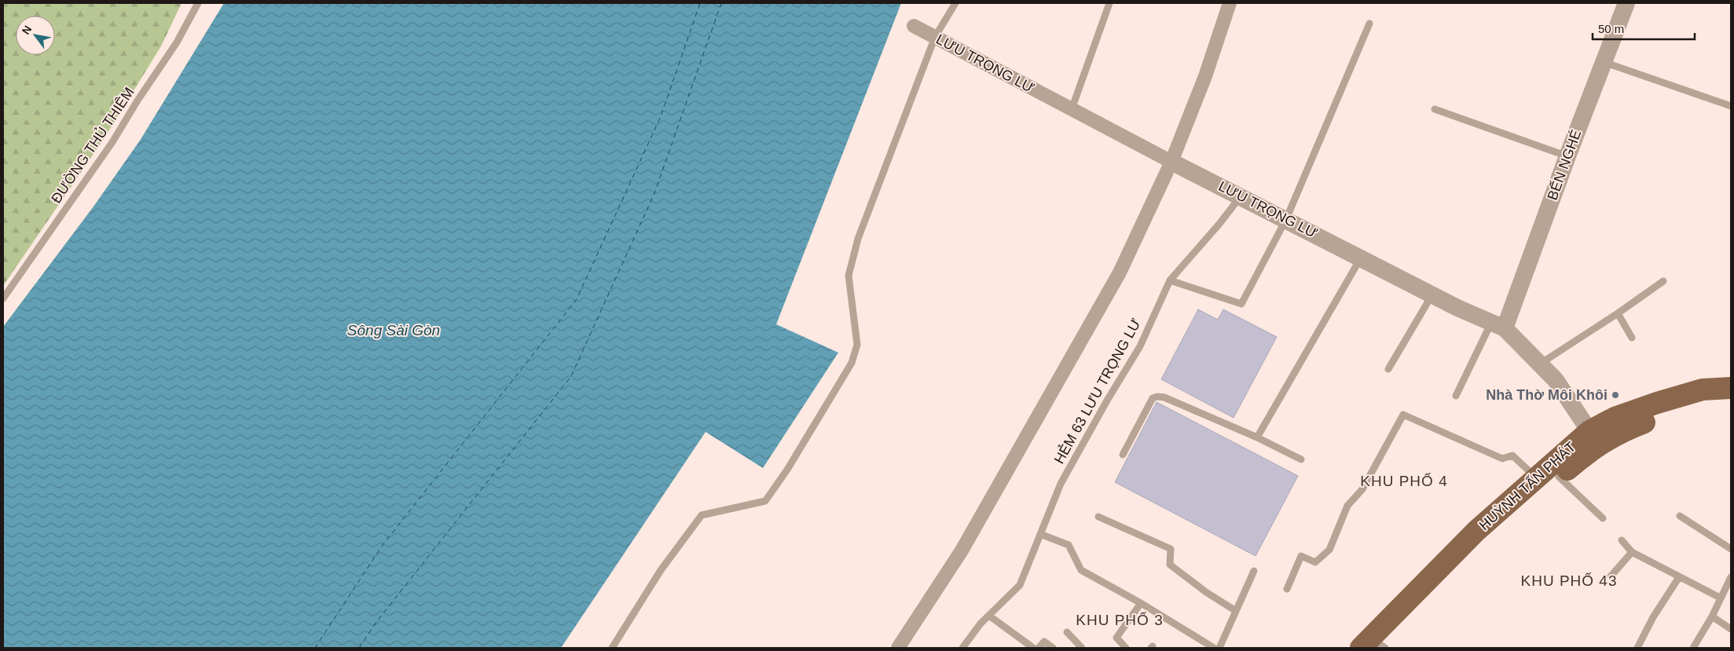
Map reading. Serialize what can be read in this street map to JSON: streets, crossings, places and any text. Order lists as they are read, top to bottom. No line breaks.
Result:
{"streets":{"main road":["HUỲNH TẤN PHÁT"],"street":["LƯU TRỌNG LƯ","BẾN NGHÉ"],"lane":["ĐƯỜNG THỦ THIÊM","HẺM 63 LƯU TRỌNG LƯ"]},"crossings":[["LƯU TRỌNG LƯ","BẾN NGHÉ"],["LƯU TRỌNG LƯ","HẺM 63 LƯU TRỌNG LƯ"],["LƯU TRỌNG LƯ","HUỲNH TẤN PHÁT"]],"districts":["KHU PHỐ 4","KHU PHỐ 43","KHU PHỐ 3"],"water":["Sông Sài Gòn"],"places":["Nhà Thờ Môi Khôi"],"scale_bar":"50 m","north":"top left"}
